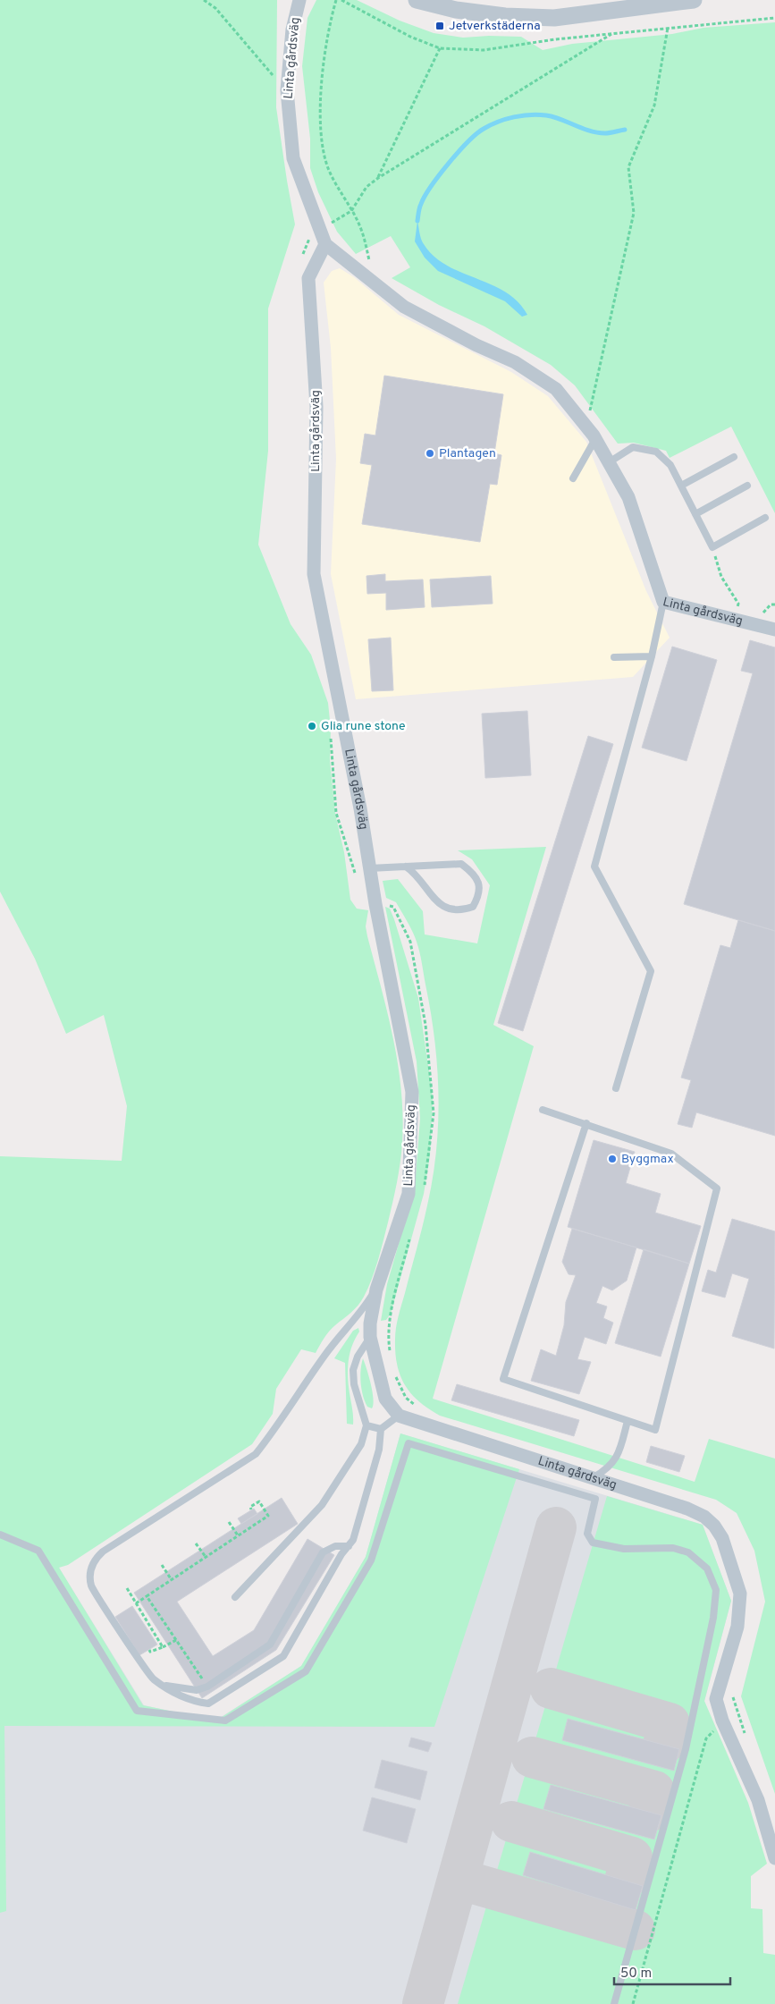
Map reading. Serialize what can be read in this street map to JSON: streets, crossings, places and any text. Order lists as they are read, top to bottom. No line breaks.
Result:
{"streets":{"street":["Linta gårdsväg"]},"places":{"transit":["Jetverkstäderna"],"other":["Plantagen","Glia rune stone","Byggmax"]},"scale_bar":"50 m"}
